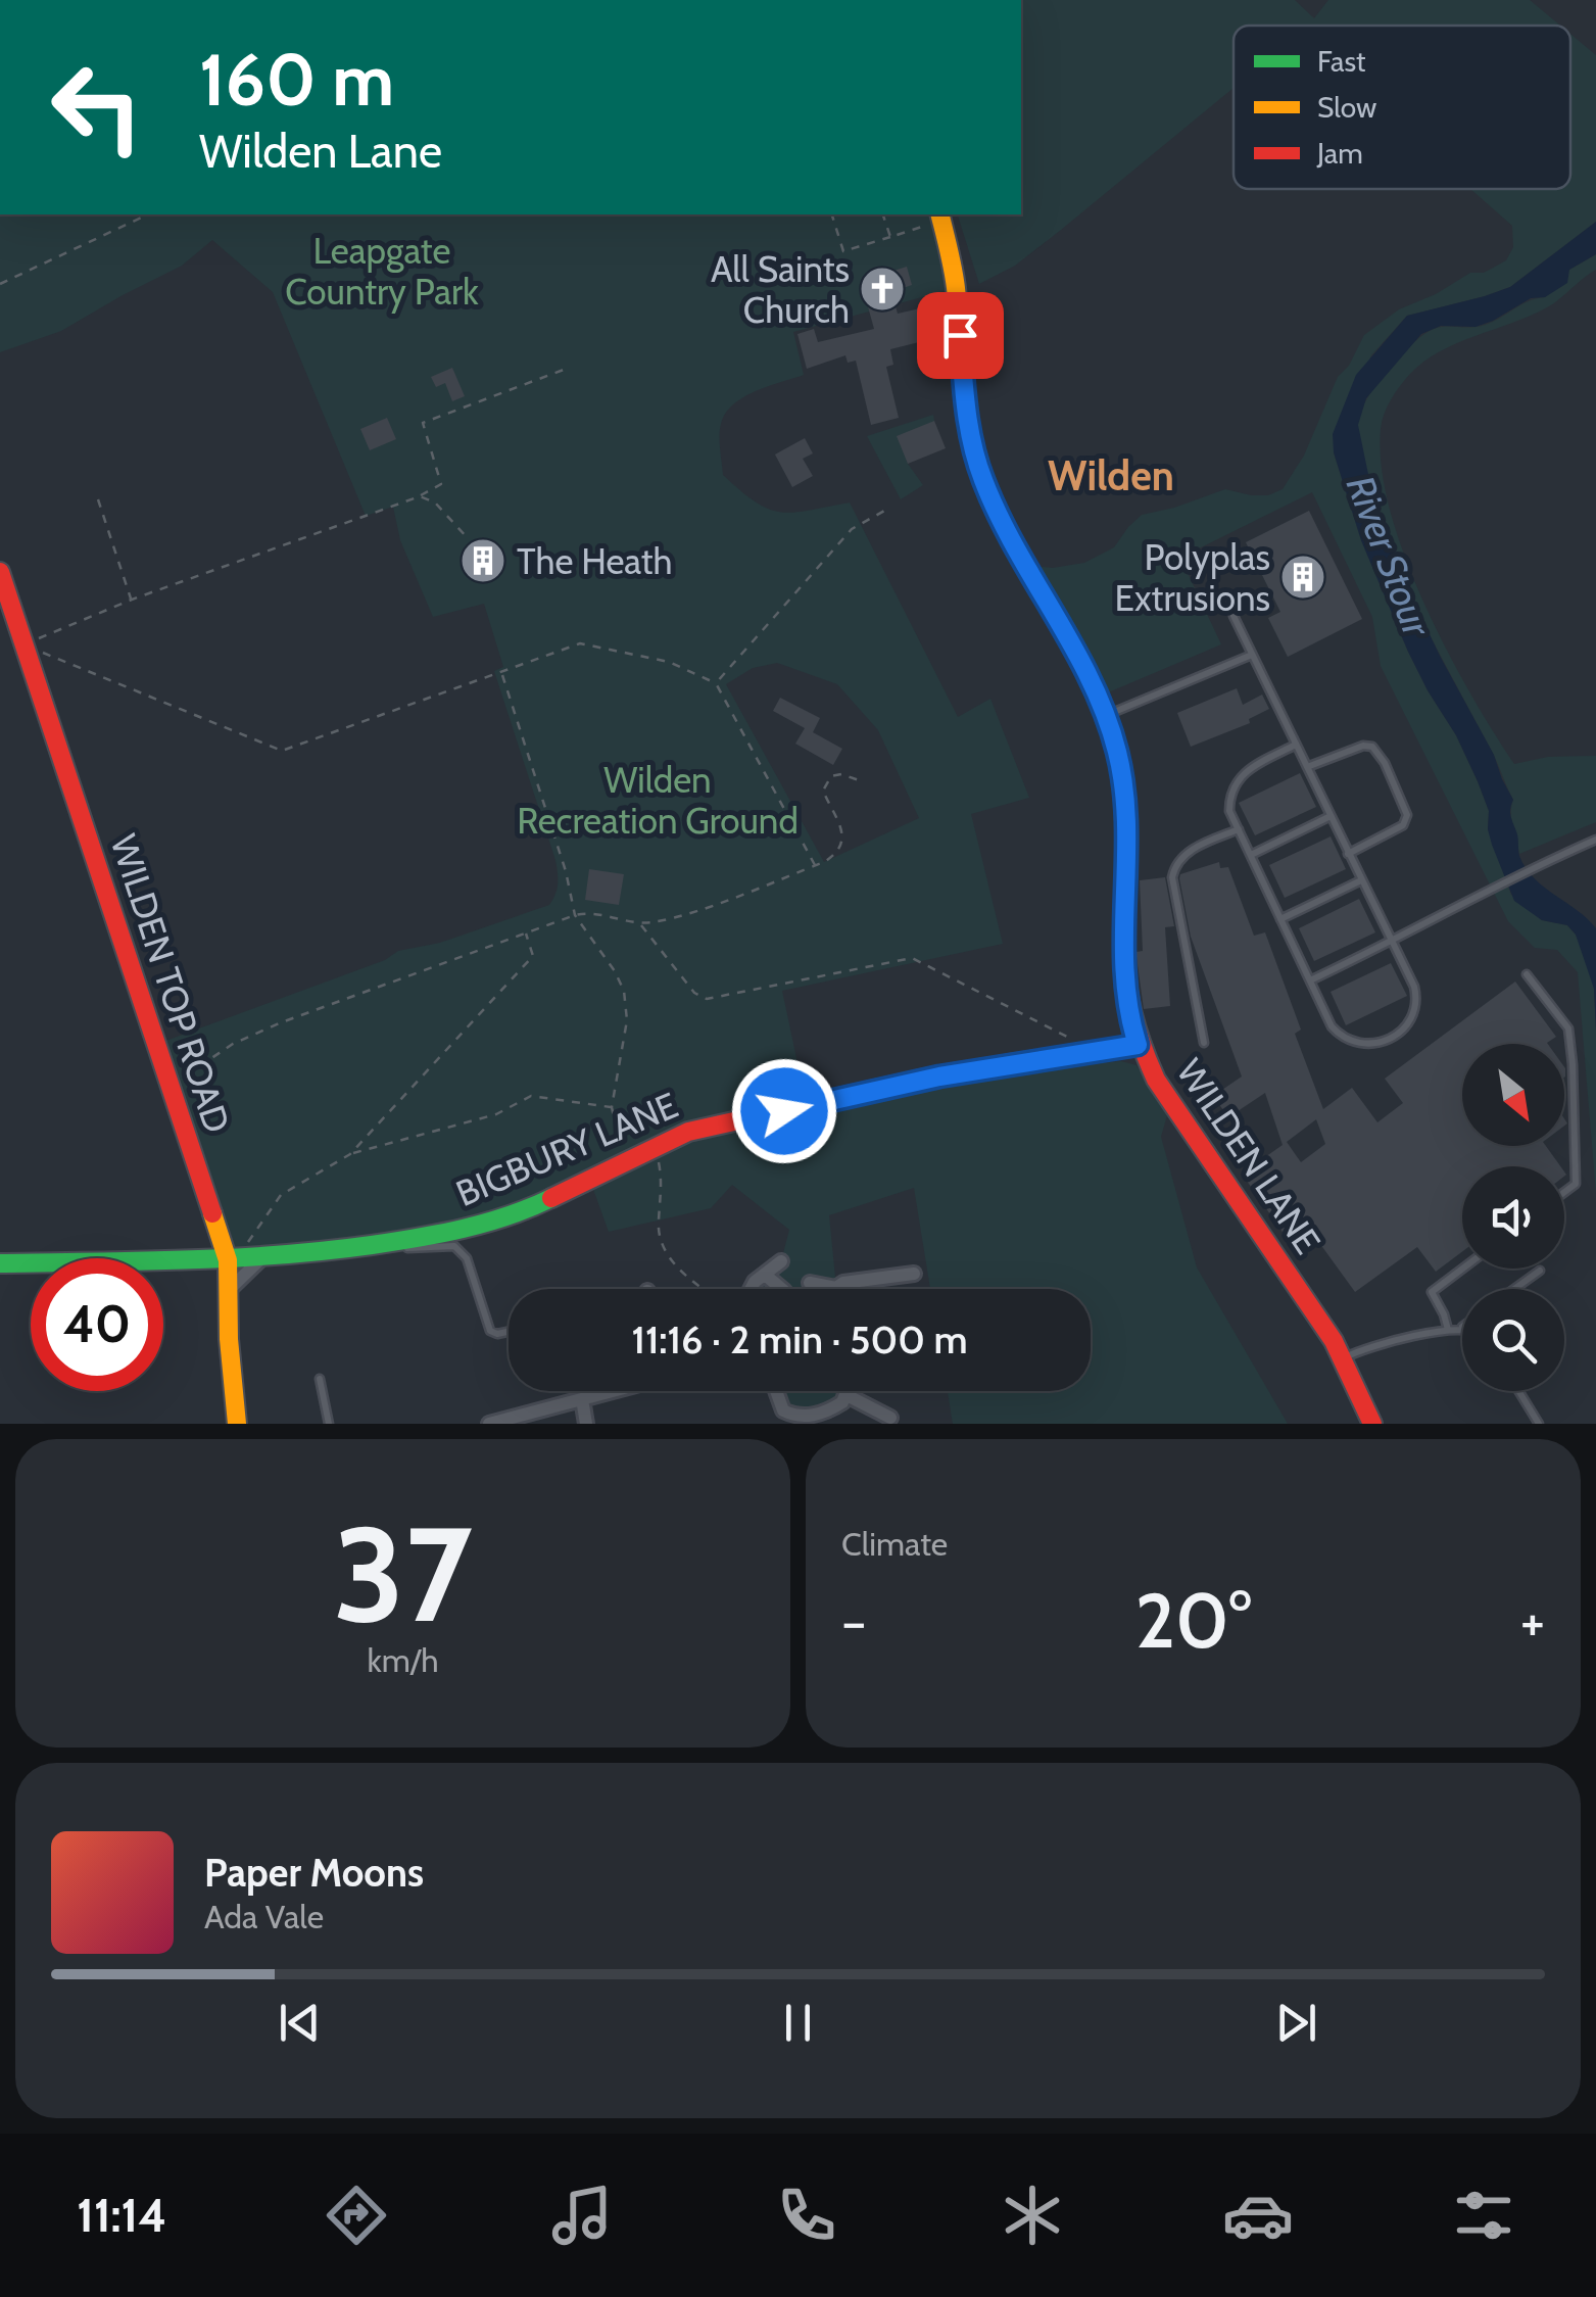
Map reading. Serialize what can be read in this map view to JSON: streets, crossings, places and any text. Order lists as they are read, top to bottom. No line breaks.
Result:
{"streets":{"street":["WILDEN TOP ROAD","BIGBURY LANE","WILDEN LANE"]},"crossings":[["WILDEN TOP ROAD","BIGBURY LANE"],["BIGBURY LANE","WILDEN LANE"]],"districts":["Wilden"],"water":["River Stour"],"parks":["Leapgate Country Park","Wilden Recreation Ground"],"places":{"church":["All Saints Church"],"building":["The Heath","Polyplas Extrusions"]},"legend":["Fast","Slow","Jam"],"north":"bottom right","page":{"turn":["160 m","Wilden Lane"],"limit":"40","trip":"11:16 · 2 min · 500 m","tile":[["37","km/h"],"Climate"],"heat":["−","20°","+"],"song":["Paper Moons","Ada Vale"],"tabs":"11:14"}}
